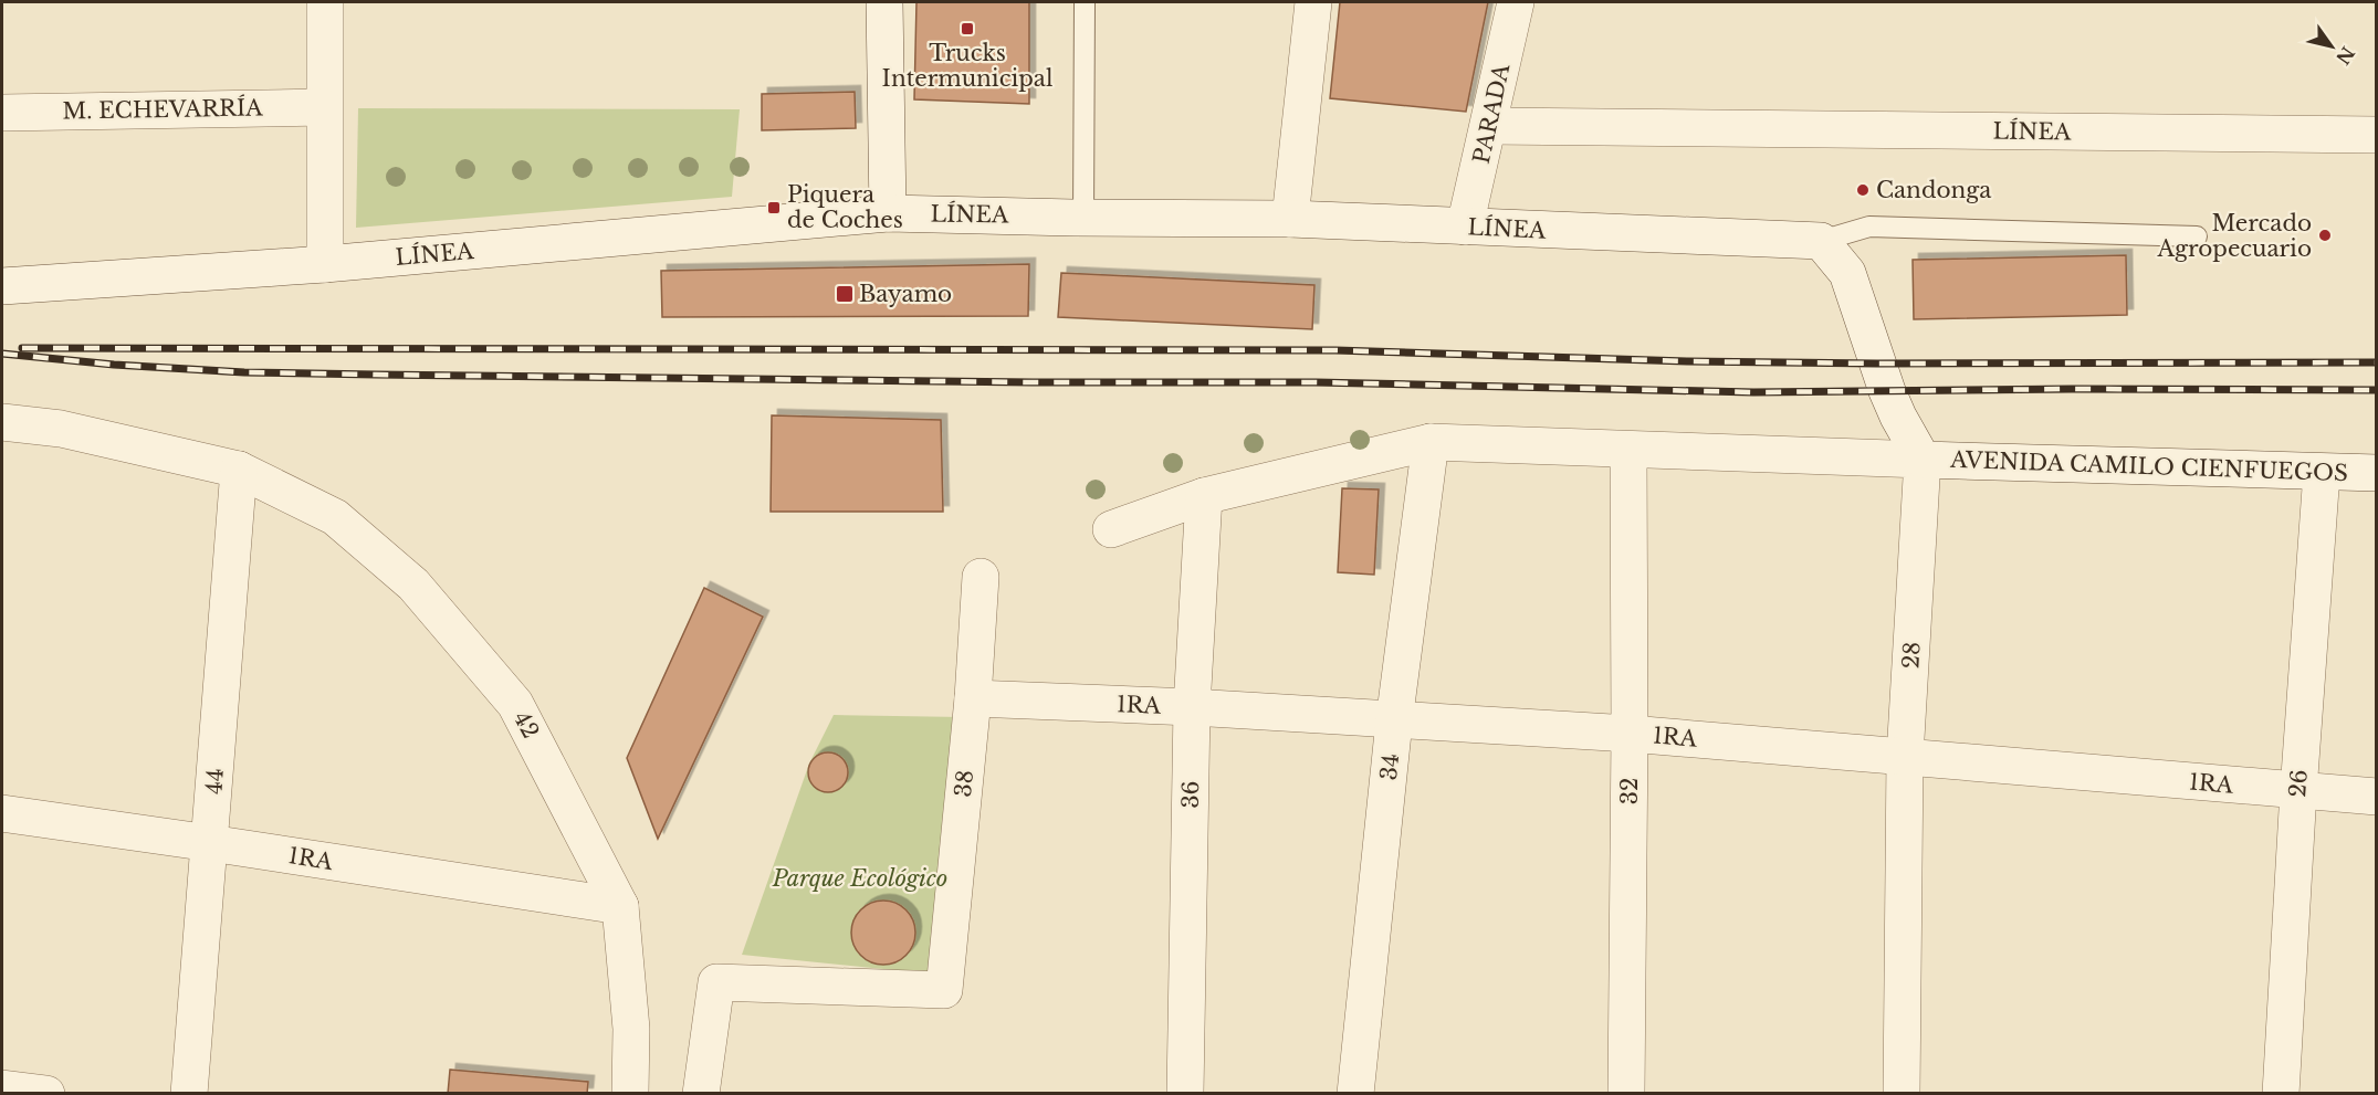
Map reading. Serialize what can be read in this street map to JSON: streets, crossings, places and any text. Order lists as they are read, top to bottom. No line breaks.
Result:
{"streets":{"street":["M. ECHEVARRÍA","PARADA","LÍNEA","AVENIDA CAMILO CIENFUEGOS","28","1RA","42","34","44","38","26","32","36"]},"crossings":[["PARADA","LÍNEA"],["AVENIDA CAMILO CIENFUEGOS","28"],["AVENIDA CAMILO CIENFUEGOS","26"],["28","1RA"],["1RA","42"],["1RA","34"],["1RA","44"],["1RA","38"],["1RA","26"],["1RA","32"],["1RA","36"],["42","44"]],"parks":["Parque Ecológico"],"places":{"transit":["Trucks Intermunicipal","Piquera de Coches","Bayamo"],"other":["Candonga","Mercado Agropecuario"]},"north":"bottom right"}
